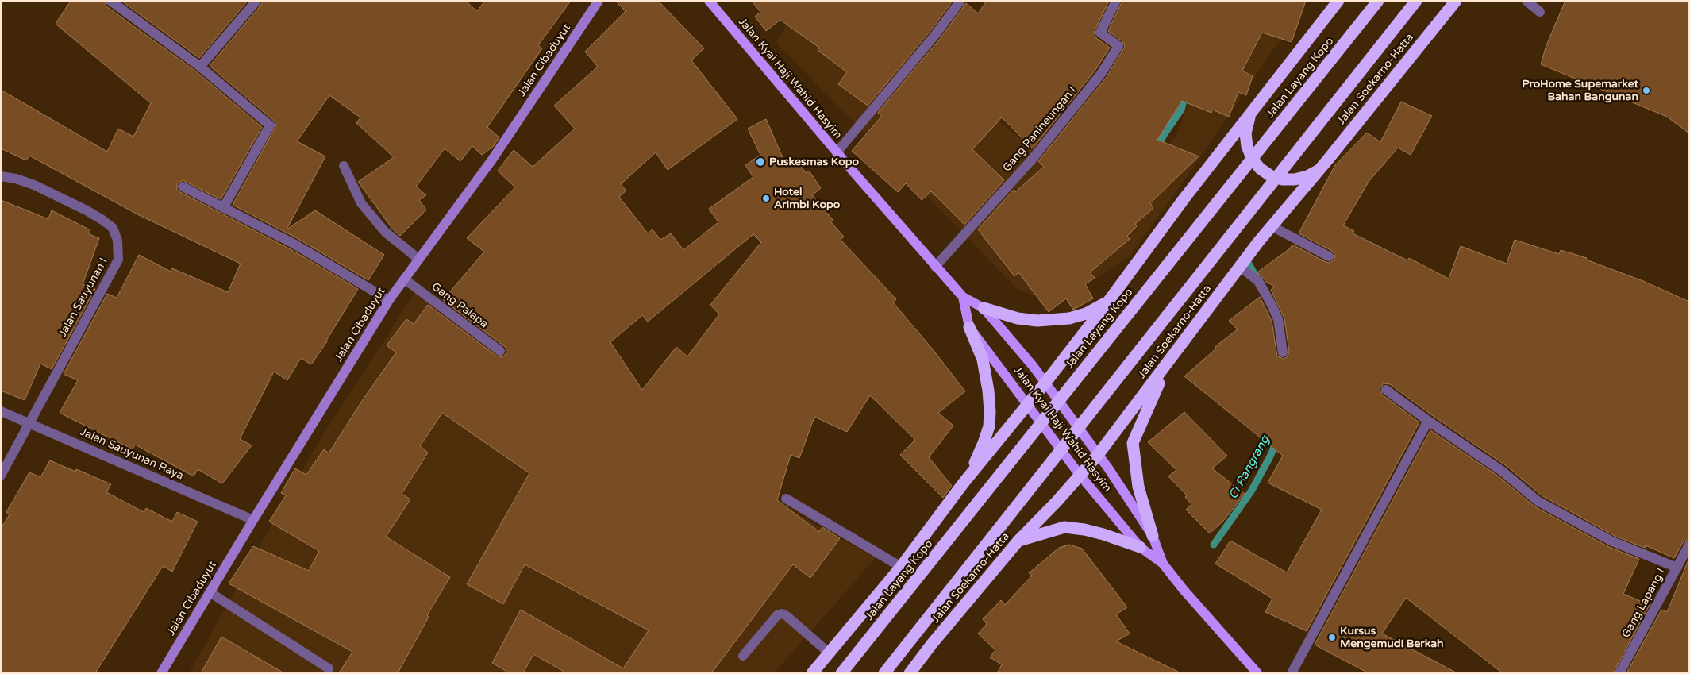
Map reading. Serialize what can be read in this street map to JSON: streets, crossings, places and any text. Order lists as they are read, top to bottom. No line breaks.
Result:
{"streets":{"highway":["Jalan Layang Kopo","Jalan Soekarno-Hatta"],"main road":["Jalan Kyai Haji Wahid Hasyim"],"street":["Jalan Cibaduyut","Gang Panineungan I","Jalan Sauyunan I","Gang Palapa","Jalan Sauyunan Raya","Gang Lapang I"]},"crossings":[["Jalan Cibaduyut","Gang Palapa"],["Jalan Cibaduyut","Jalan Sauyunan Raya"],["Jalan Kyai Haji Wahid Hasyim","Jalan Soekarno-Hatta"],["Jalan Kyai Haji Wahid Hasyim","Gang Panineungan I"],["Jalan Sauyunan I","Jalan Sauyunan Raya"]],"water":["Ci Rangrang"],"places":["ProHome Supemarket Bahan Bangunan","Puskesmas Kopo","Hotel Arimbi Kopo","Kursus Mengemudi Berkah"]}
